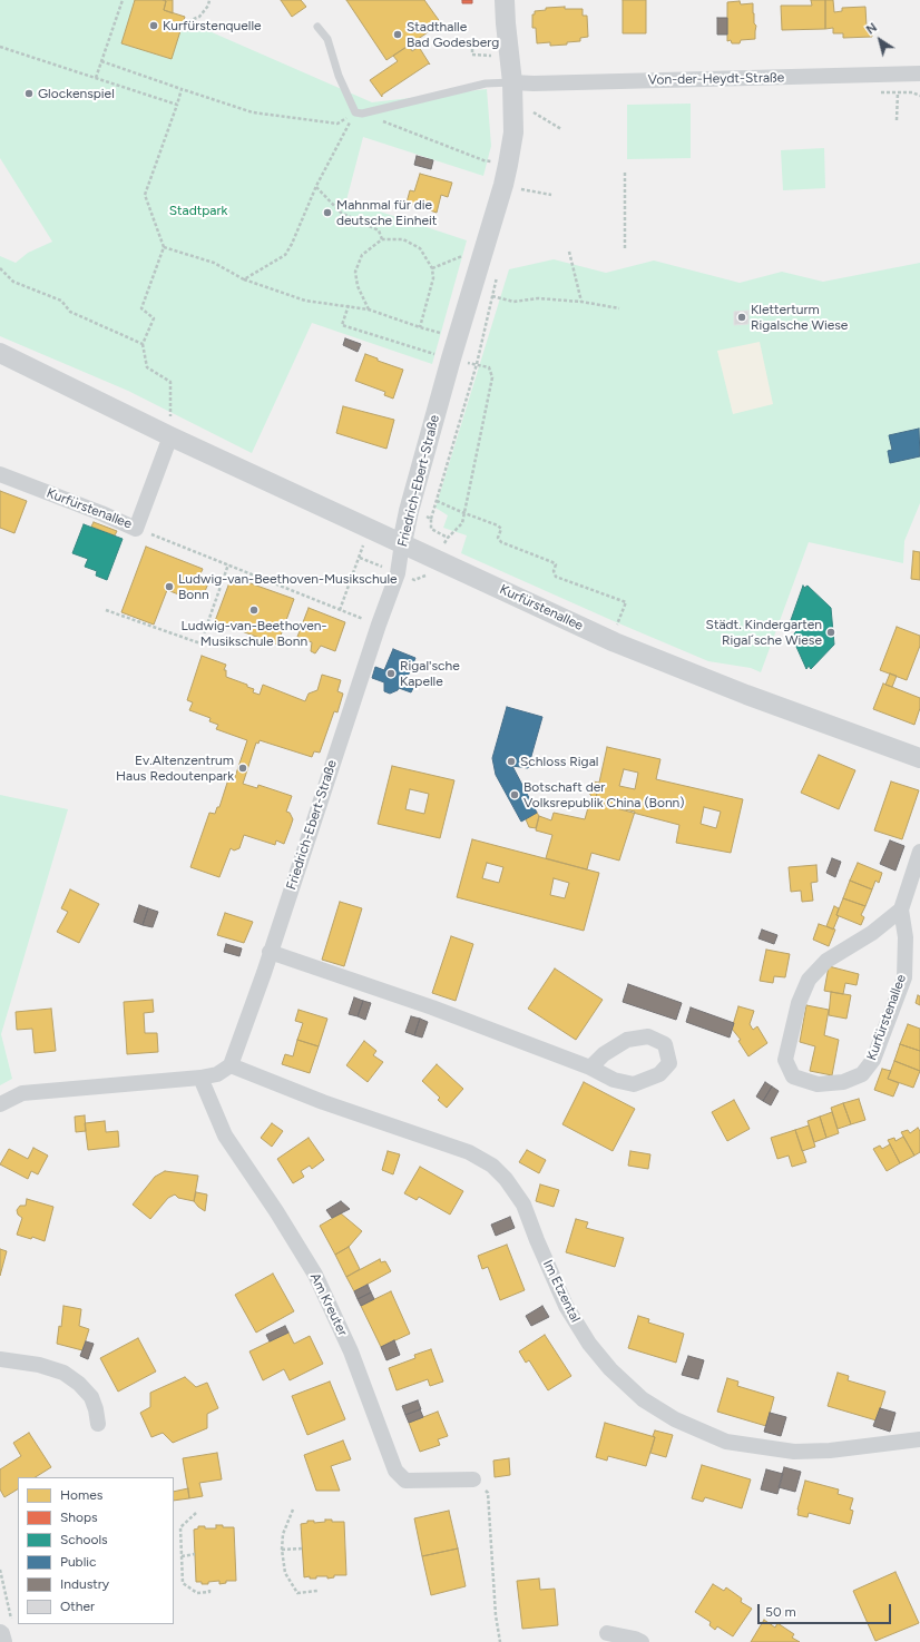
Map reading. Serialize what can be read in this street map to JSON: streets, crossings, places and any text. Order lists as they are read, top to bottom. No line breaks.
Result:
{"streets":{"street":["Von-der-Heydt-Straße","Friedrich-Ebert-Straße","Kurfürstenallee","Im Etzental","Am Kreuter"]},"crossings":[["Von-der-Heydt-Straße","Friedrich-Ebert-Straße"],["Friedrich-Ebert-Straße","Kurfürstenallee"],["Friedrich-Ebert-Straße","Im Etzental"]],"parks":["Stadtpark"],"places":["Kurfürstenquelle","Stadthalle Bad Godesberg","Glockenspiel","Mahnmal für die deutsche Einheit","Kletterturm Rigalsche Wiese","Ludwig-van-Beethoven-Musikschule Bonn","Ludwig-van-Beethoven- Musikschule Bonn","Städt. Kindergarten Rigal´sche Wiese","Rigal'sche Kapelle","Schloss Rigal","Ev.Altenzentrum Haus Redoutenpark","Botschaft der Volksrepublik China (Bonn)"],"legend":["Homes","Shops","Schools","Public","Industry","Other"],"scale_bar":"50 m","north":"top left"}
